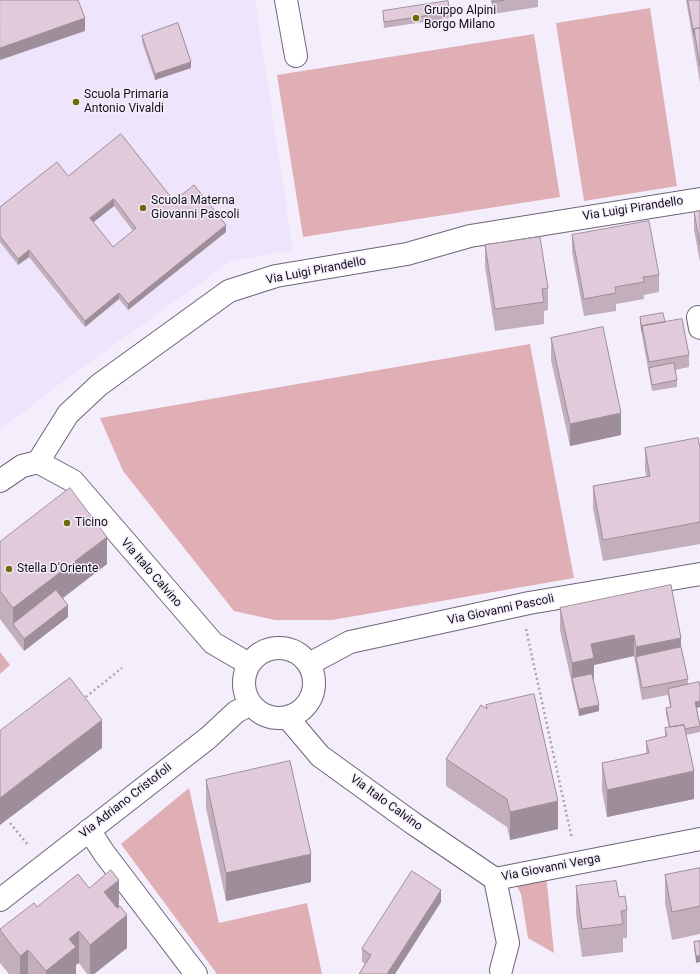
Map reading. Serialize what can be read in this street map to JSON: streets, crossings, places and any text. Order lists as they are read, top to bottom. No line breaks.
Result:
{"streets":{"street":["Via Luigi Pirandello","Via Italo Calvino","Via Giovanni Pascoli","Via Adriano Cristofoli","Via Giovanni Verga"]},"crossings":[["Via Luigi Pirandello","Via Italo Calvino"],["Via Italo Calvino","Via Giovanni Pascoli"],["Via Italo Calvino","Via Adriano Cristofoli"],["Via Italo Calvino","Via Giovanni Verga"],["Via Giovanni Pascoli","Via Adriano Cristofoli"]],"places":["Gruppo Alpini Borgo Milano","Scuola Primaria Antonio Vivaldi","Scuola Materna Giovanni Pascoli","Ticino","Stella D'Oriente"]}
